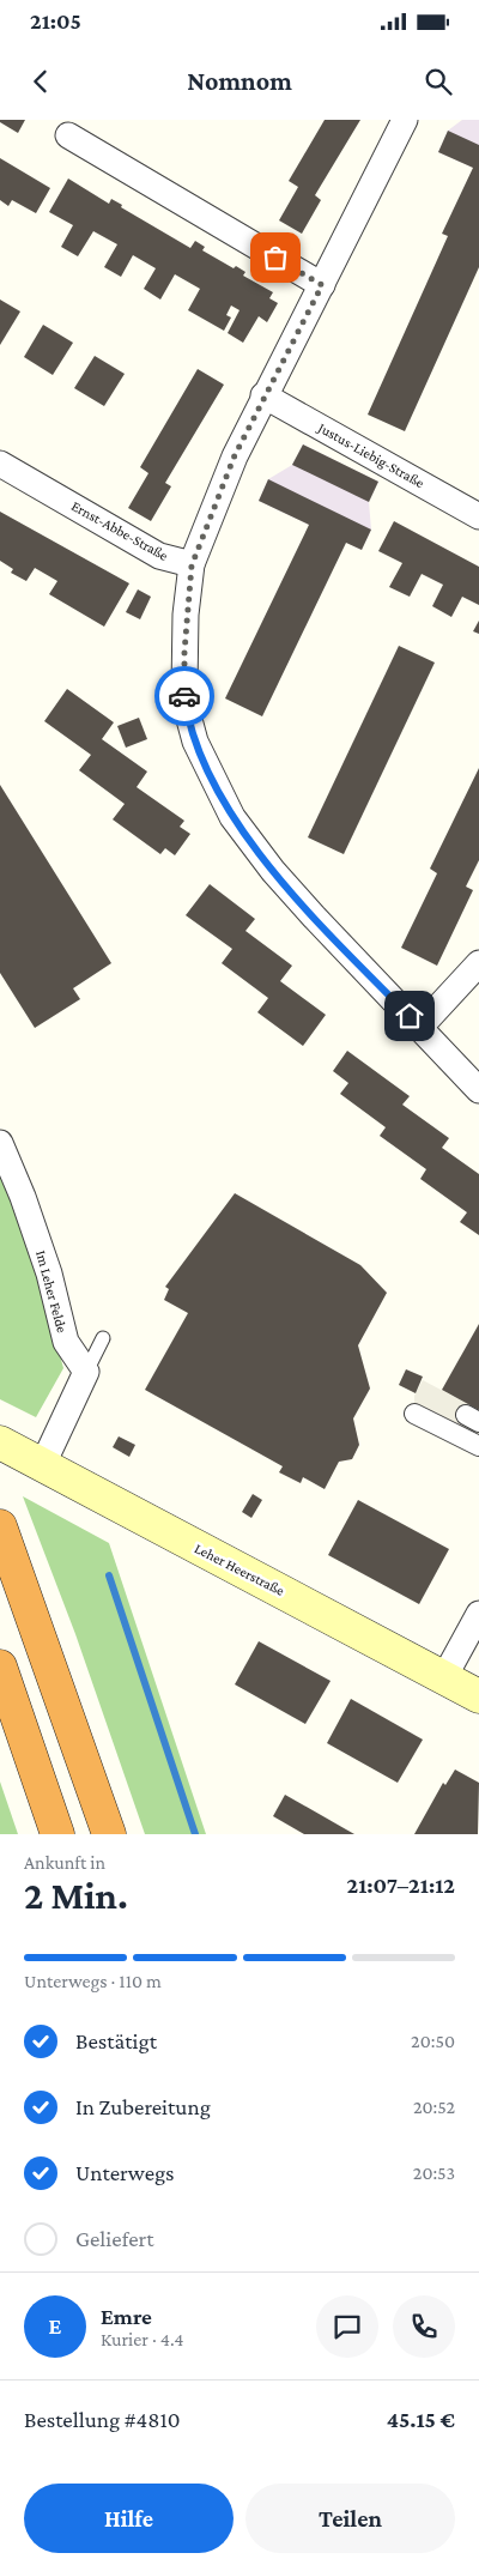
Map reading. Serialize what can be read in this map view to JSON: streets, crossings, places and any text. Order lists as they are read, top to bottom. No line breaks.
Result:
{"streets":{"main road":["Leher Heerstraße"],"street":["Justus-Liebig-Straße","Ernst-Abbe-Straße","Im Leher Felde"]},"page":{"status":"21:05","header":"Nomnom","heading":["2 Min.","Ankunft in","21:07–21:12"],"panel":["Emre","Kurier · 4.4","Bestellung #4810","45.15 €"],"bar":"Unterwegs · 110 m","list":[["Bestätigt","20:50"],["In Zubereitung","20:52"],["Unterwegs","20:53"],"Geliefert"],"round":"E","buttons":["Hilfe","Teilen"]}}
